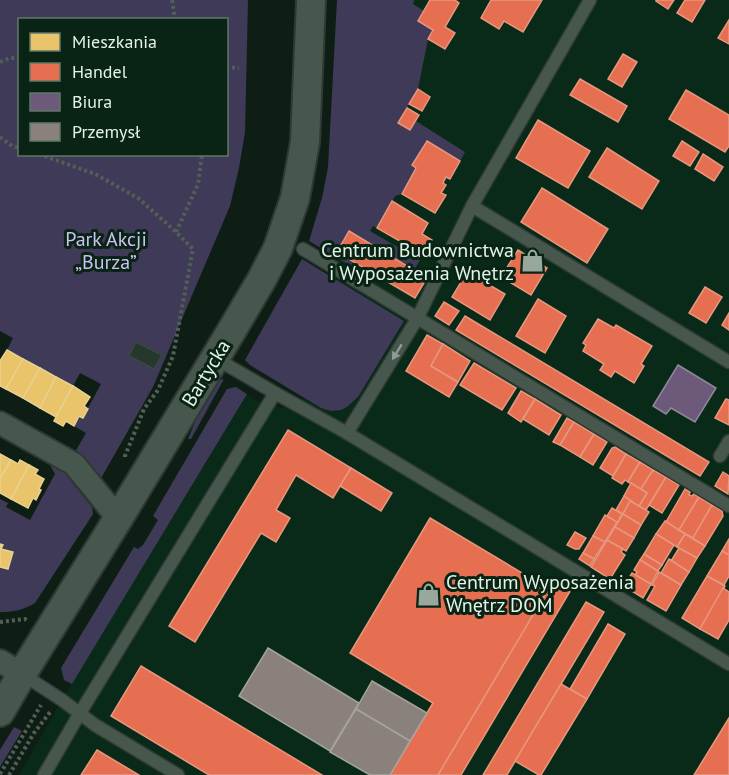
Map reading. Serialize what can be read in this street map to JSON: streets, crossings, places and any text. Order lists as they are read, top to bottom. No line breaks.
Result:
{"streets":{"street":["Bartycka"]},"parks":["Park Akcji „Burza”"],"places":{"shop":["Centrum Budownictwa i Wyposażenia Wnętrz","Centrum Wyposażenia Wnętrz DOM"]},"legend":["Mieszkania","Handel","Biura","Przemysł"]}
